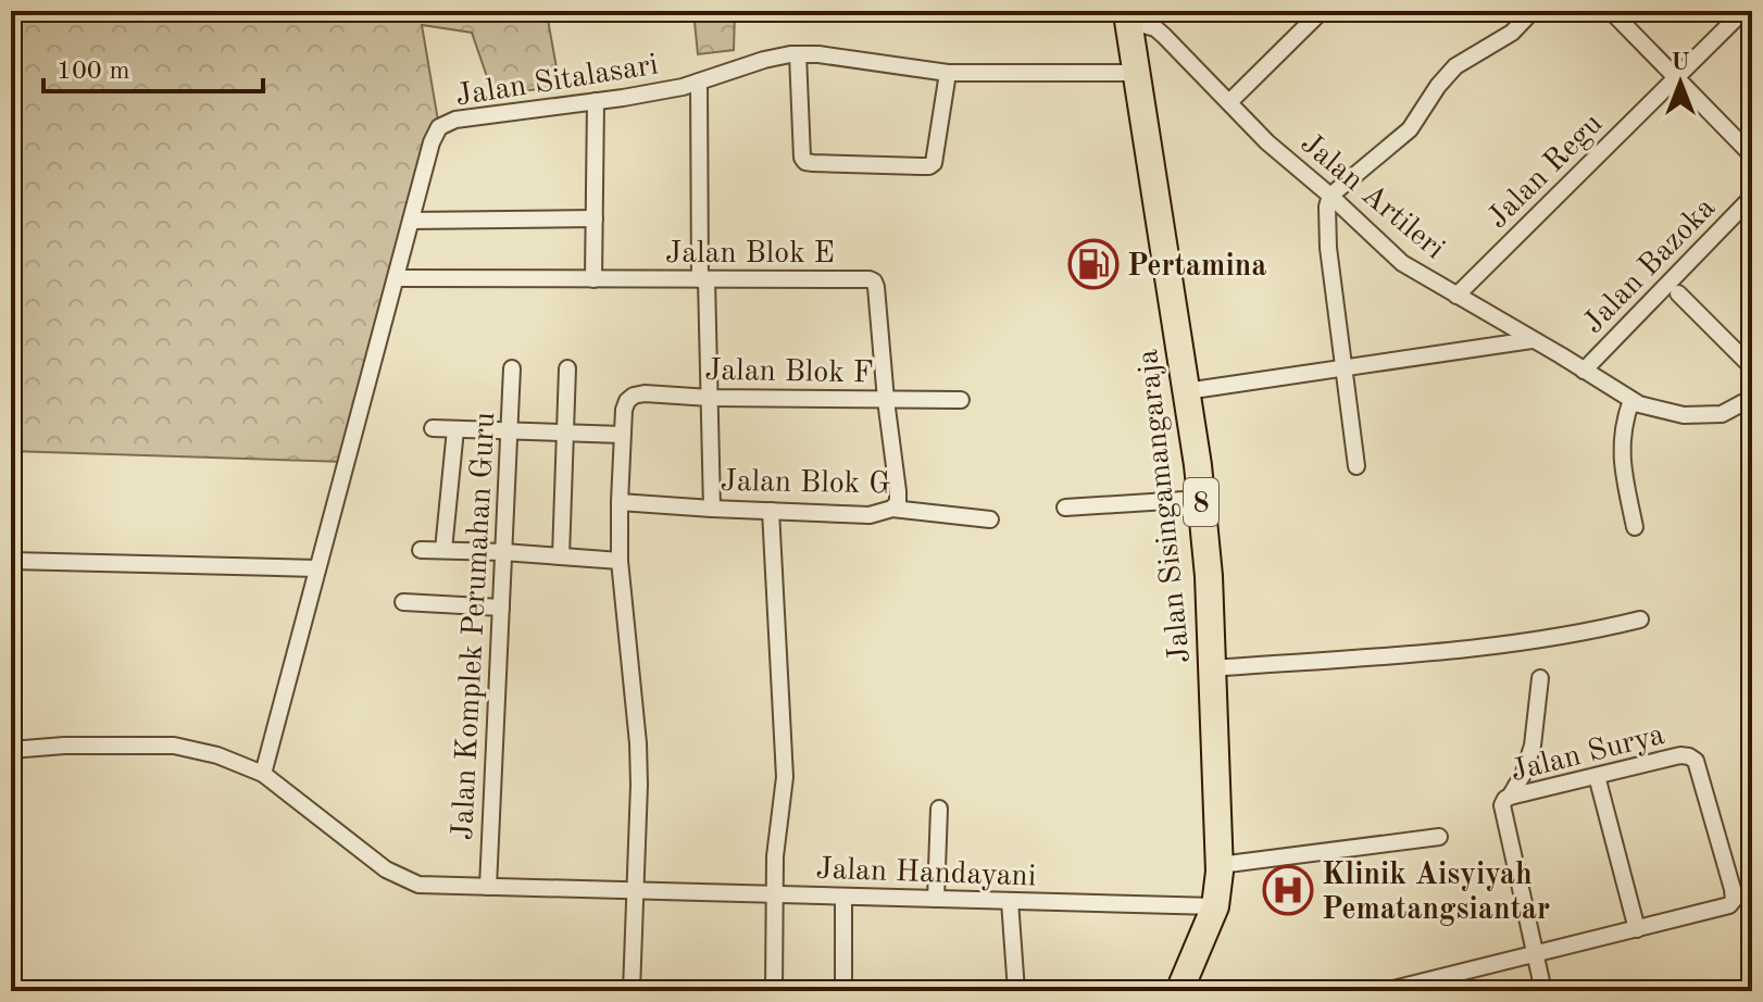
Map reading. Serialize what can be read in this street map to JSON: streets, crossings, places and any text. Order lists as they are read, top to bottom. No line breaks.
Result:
{"streets":{"highway":["8","Jalan Sisingamangaraja"],"street":["Jalan Sitalasari","Jalan Regu","Jalan Artileri","Jalan Blok E","Jalan Bazoka","Jalan Blok F","Jalan Blok G","Jalan Komplek Perumahan Guru","Jalan Surya","Jalan Handayani"]},"crossings":[["Jalan Sitalasari","Jalan Blok E"],["Jalan Sitalasari","Jalan Sisingamangaraja"],["Jalan Sitalasari","Jalan Handayani"],["Jalan Regu","Jalan Artileri"],["Jalan Artileri","Jalan Bazoka"],["Jalan Artileri","Jalan Sisingamangaraja"],["Jalan Blok E","Jalan Blok F"],["Jalan Blok E","Jalan Blok G"],["Jalan Sisingamangaraja","Jalan Handayani"],["Jalan Komplek Perumahan Guru","Jalan Handayani"]],"places":{"fuel station":["Pertamina"],"hospital":["Klinik Aisyiyah Pematangsiantar"]},"scale_bar":"100 m","north":"top"}
